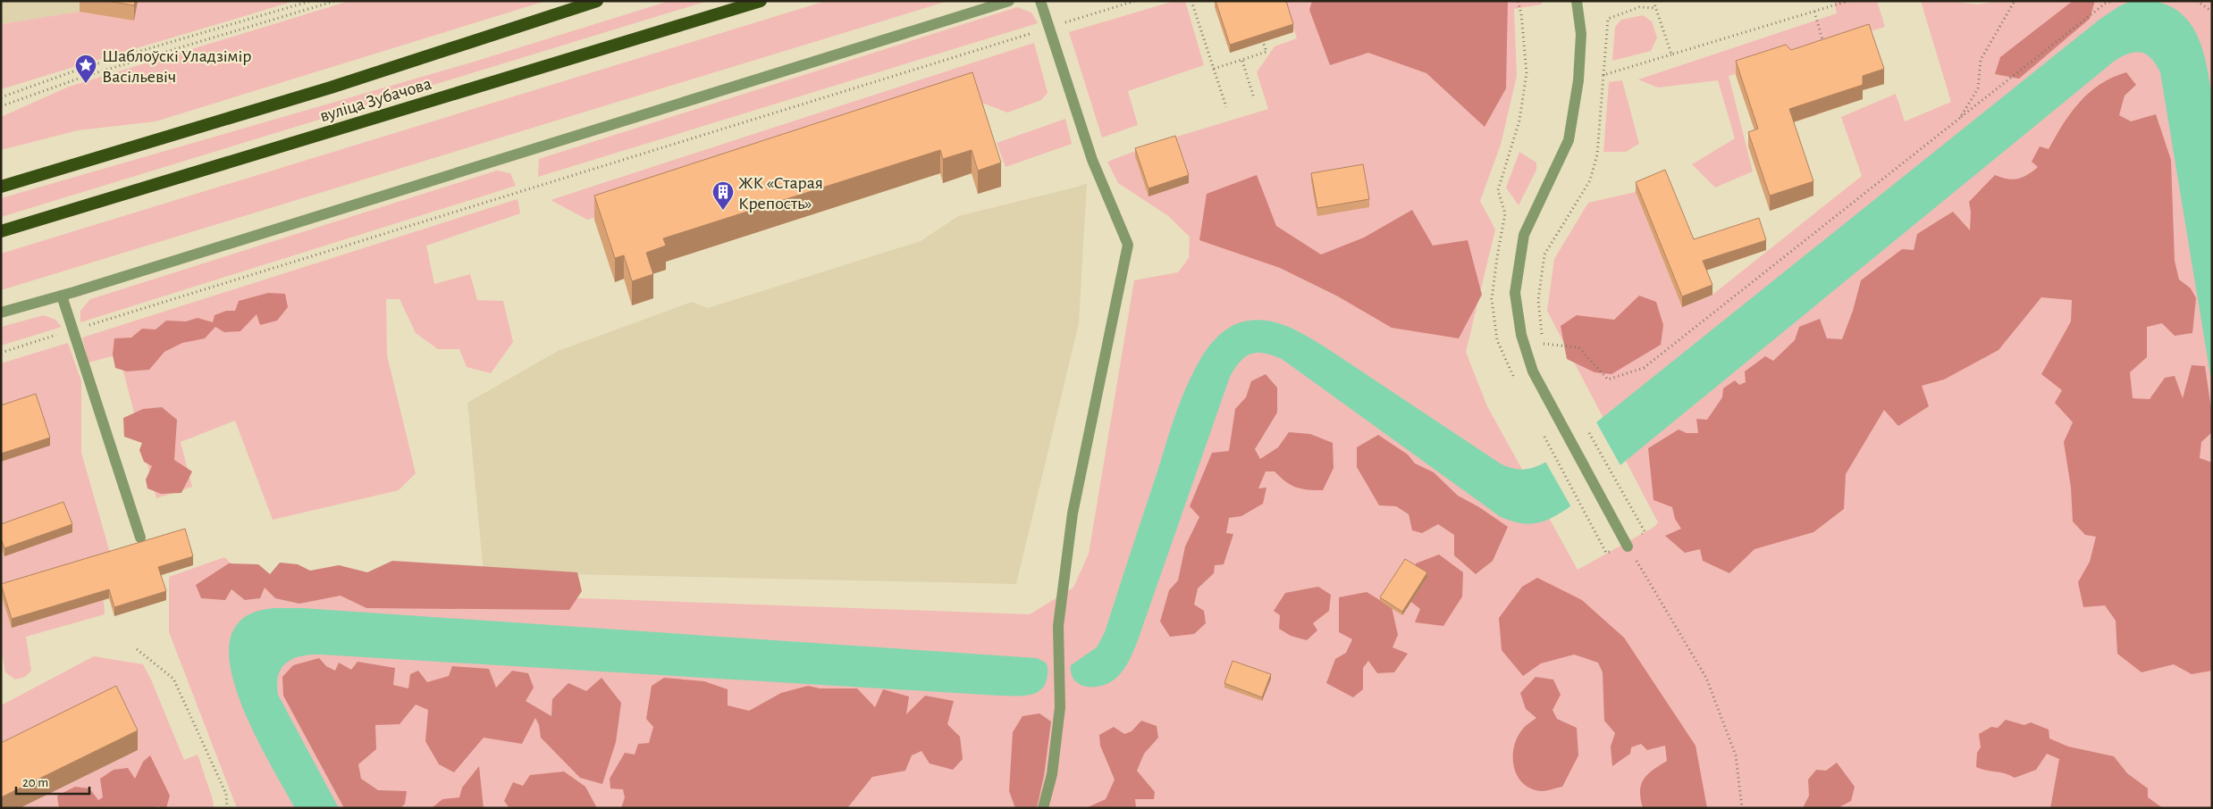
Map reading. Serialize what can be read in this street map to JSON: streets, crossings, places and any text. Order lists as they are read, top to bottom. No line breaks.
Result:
{"streets":{"highway":["вуліца Зубачова"]},"places":{"place":["Шаблоўскі Уладзімір Васільевіч"],"building":["ЖК «Старая Крепость»"]},"scale_bar":"20 m"}
